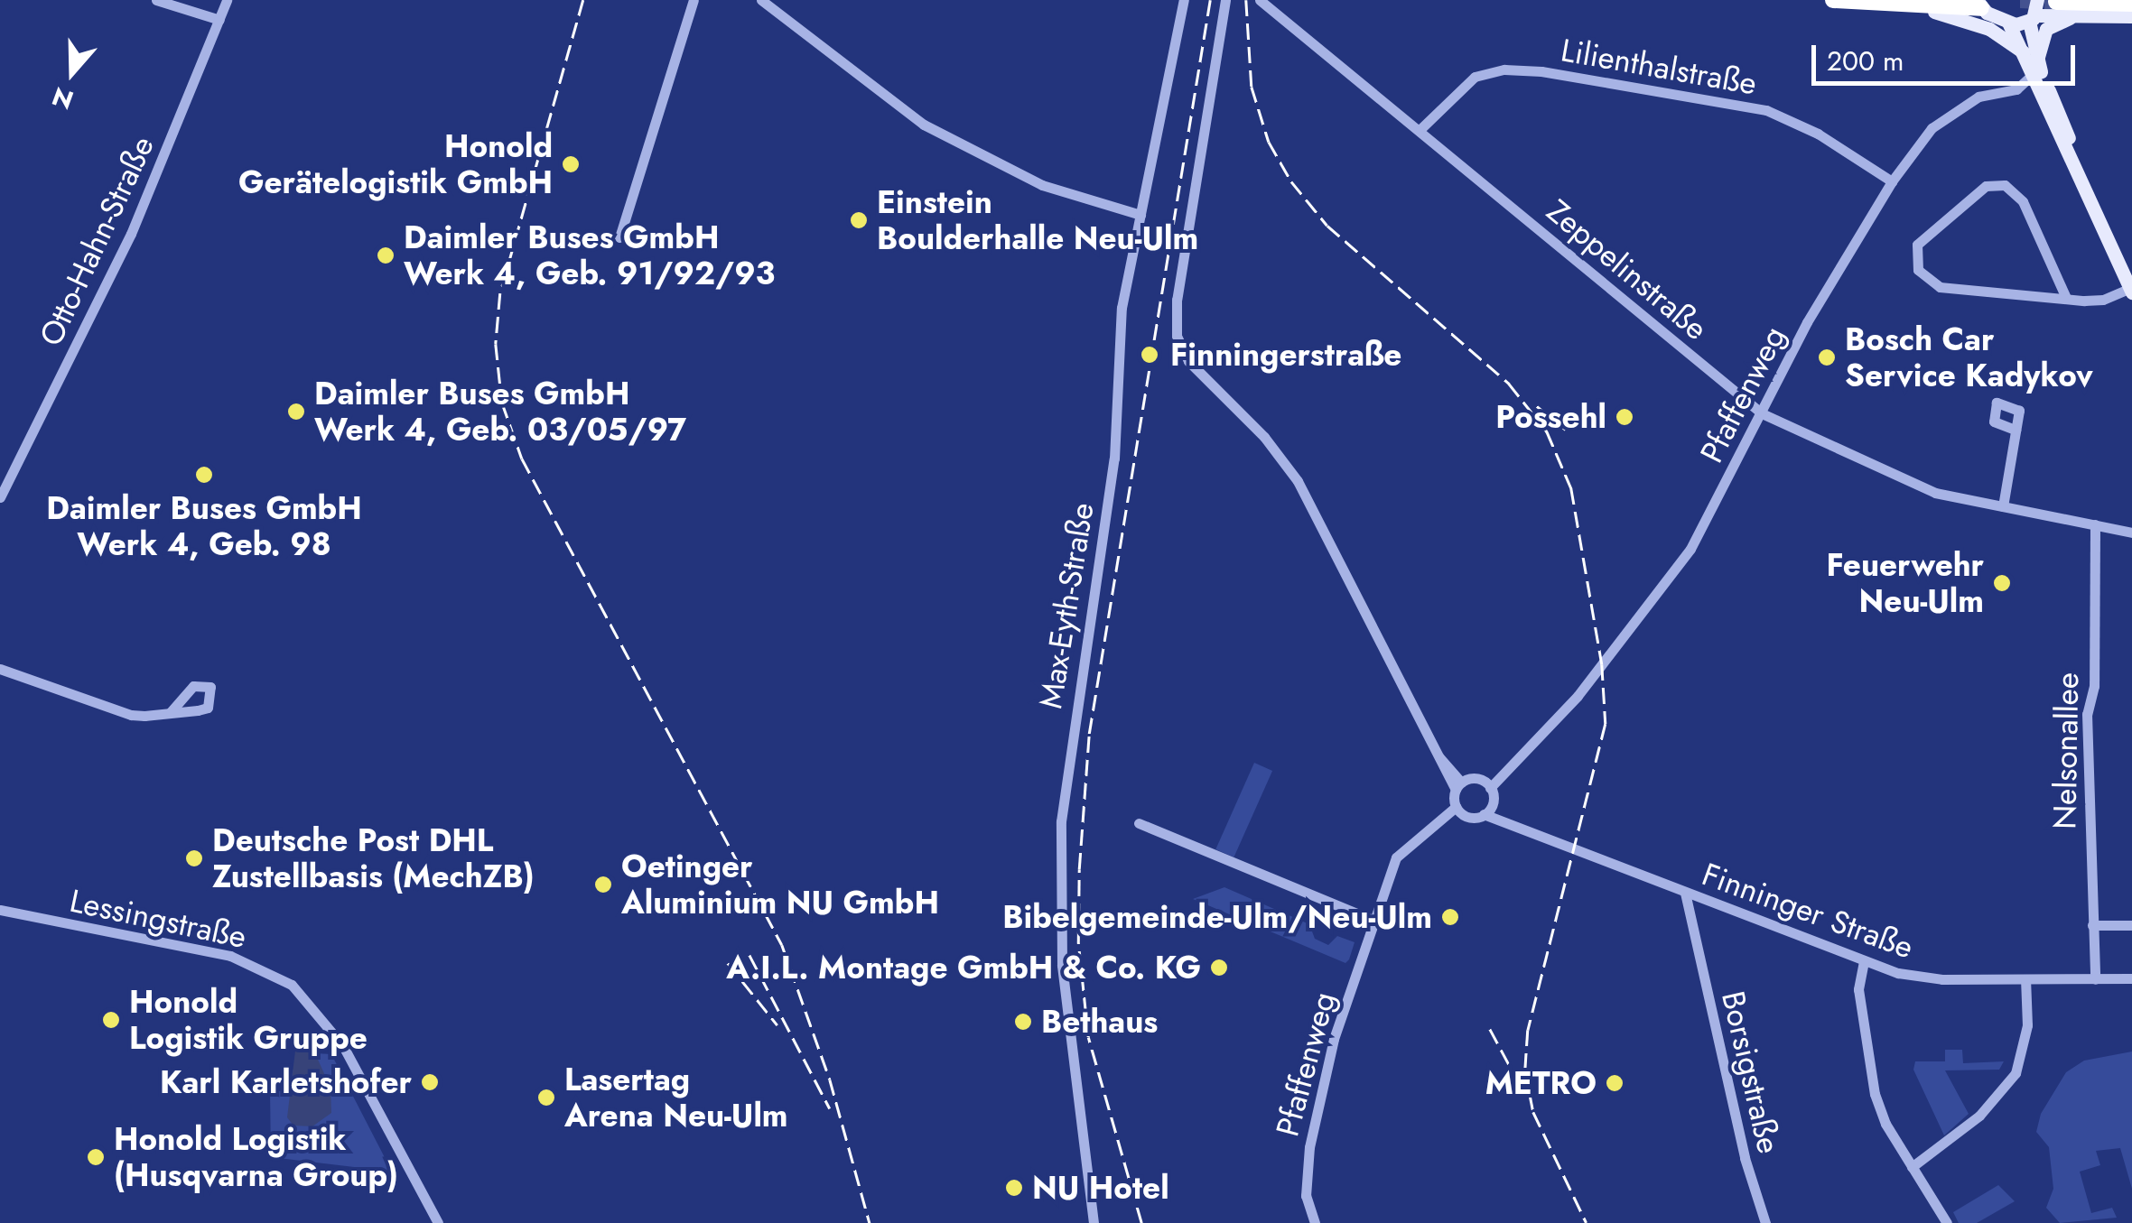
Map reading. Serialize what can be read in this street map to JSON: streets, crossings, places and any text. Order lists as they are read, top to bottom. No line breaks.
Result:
{"streets":{"street":["Lilienthalstraße","Otto-Hahn-Straße","Zeppelinstraße","Pfaffenweg","Max-Eyth-Straße","Nelsonallee","Finninger Straße","Lessingstraße","Borsigstraße"]},"crossings":[["Lilienthalstraße","Zeppelinstraße"],["Lilienthalstraße","Pfaffenweg"],["Zeppelinstraße","Pfaffenweg"],["Zeppelinstraße","Nelsonallee"],["Pfaffenweg","Finninger Straße"],["Nelsonallee","Finninger Straße"],["Finninger Straße","Borsigstraße"]],"places":["Honold Gerätelogistik GmbH","Einstein Boulderhalle Neu-Ulm","Daimler Buses GmbH Werk 4, Geb. 91/92/93","Finningerstraße","Bosch Car Service Kadykov","Daimler Buses GmbH Werk 4, Geb. 03/05/97","Possehl","Daimler Buses GmbH Werk 4, Geb. 98","Feuerwehr Neu-Ulm","Deutsche Post DHL Zustellbasis (MechZB)","Oetinger Aluminium NU GmbH","Bibelgemeinde-Ulm/Neu-Ulm","A.I.L. Montage GmbH & Co. KG","Honold Logistik Gruppe","Bethaus","Karl Karletshofer","METRO","Lasertag Arena Neu-Ulm","Honold Logistik (Husqvarna Group)","NU Hotel"],"scale_bar":"200 m","north":"bottom"}
